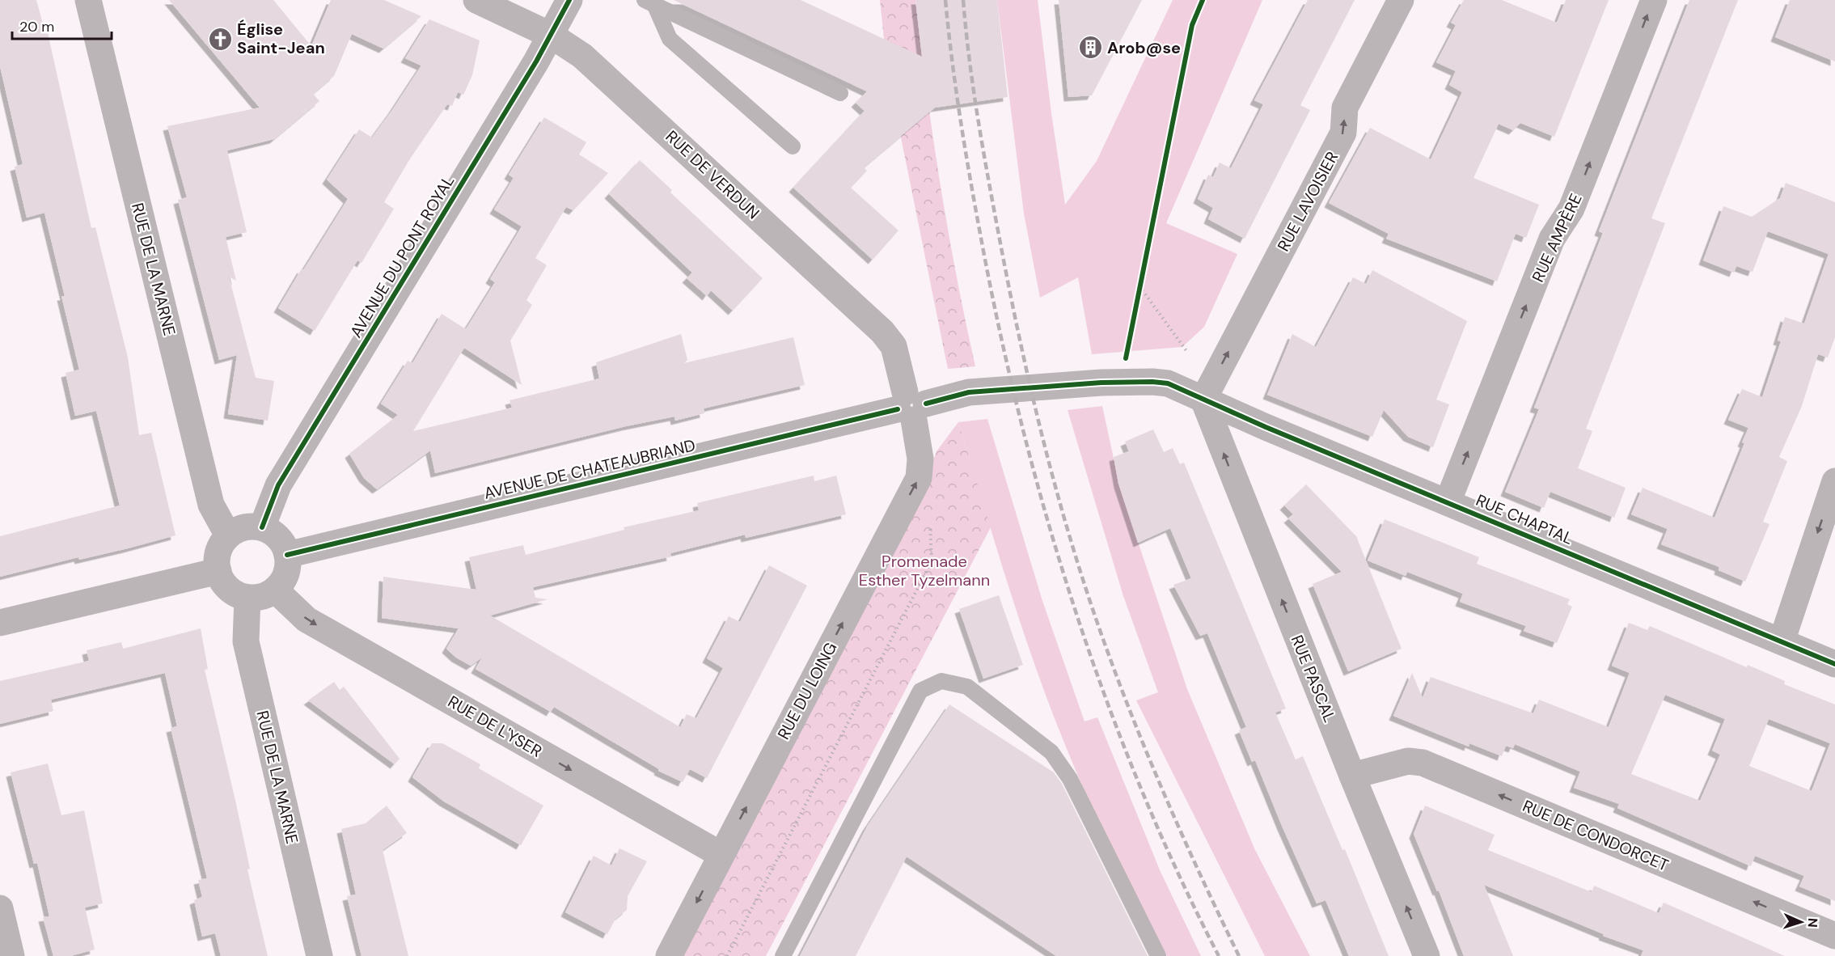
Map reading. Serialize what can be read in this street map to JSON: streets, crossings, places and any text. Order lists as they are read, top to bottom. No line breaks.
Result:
{"streets":{"street":["RUE DE VERDUN","RUE LAVOISIER","RUE AMPÈRE","AVENUE DU PONT ROYAL","RUE DE LA MARNE","AVENUE DE CHATEAUBRIAND","RUE CHAPTAL","RUE PASCAL","RUE DU LOING","RUE DE L'YSER","RUE DE CONDORCET"]},"crossings":[["RUE DE VERDUN","AVENUE DU PONT ROYAL"],["RUE DE VERDUN","AVENUE DE CHATEAUBRIAND"],["RUE DE VERDUN","RUE DU LOING"],["RUE LAVOISIER","AVENUE DE CHATEAUBRIAND"],["RUE LAVOISIER","RUE CHAPTAL"],["RUE LAVOISIER","RUE PASCAL"],["RUE AMPÈRE","RUE CHAPTAL"],["AVENUE DU PONT ROYAL","RUE DE LA MARNE"],["AVENUE DU PONT ROYAL","AVENUE DE CHATEAUBRIAND"],["AVENUE DU PONT ROYAL","RUE DE L'YSER"],["RUE DE LA MARNE","AVENUE DE CHATEAUBRIAND"],["RUE DE LA MARNE","RUE DE L'YSER"],["AVENUE DE CHATEAUBRIAND","RUE CHAPTAL"],["AVENUE DE CHATEAUBRIAND","RUE PASCAL"],["AVENUE DE CHATEAUBRIAND","RUE DU LOING"],["AVENUE DE CHATEAUBRIAND","RUE DE L'YSER"],["RUE CHAPTAL","RUE PASCAL"],["RUE PASCAL","RUE DE CONDORCET"],["RUE DU LOING","RUE DE L'YSER"]],"one_way":["RUE LAVOISIER","RUE AMPÈRE","RUE PASCAL","RUE DE L'YSER","RUE DE CONDORCET"],"parks":["Promenade Esther Tyzelmann"],"places":{"church":["Église Saint-Jean"],"building":["Arob@se"]},"scale_bar":"20 m","north":"right"}
